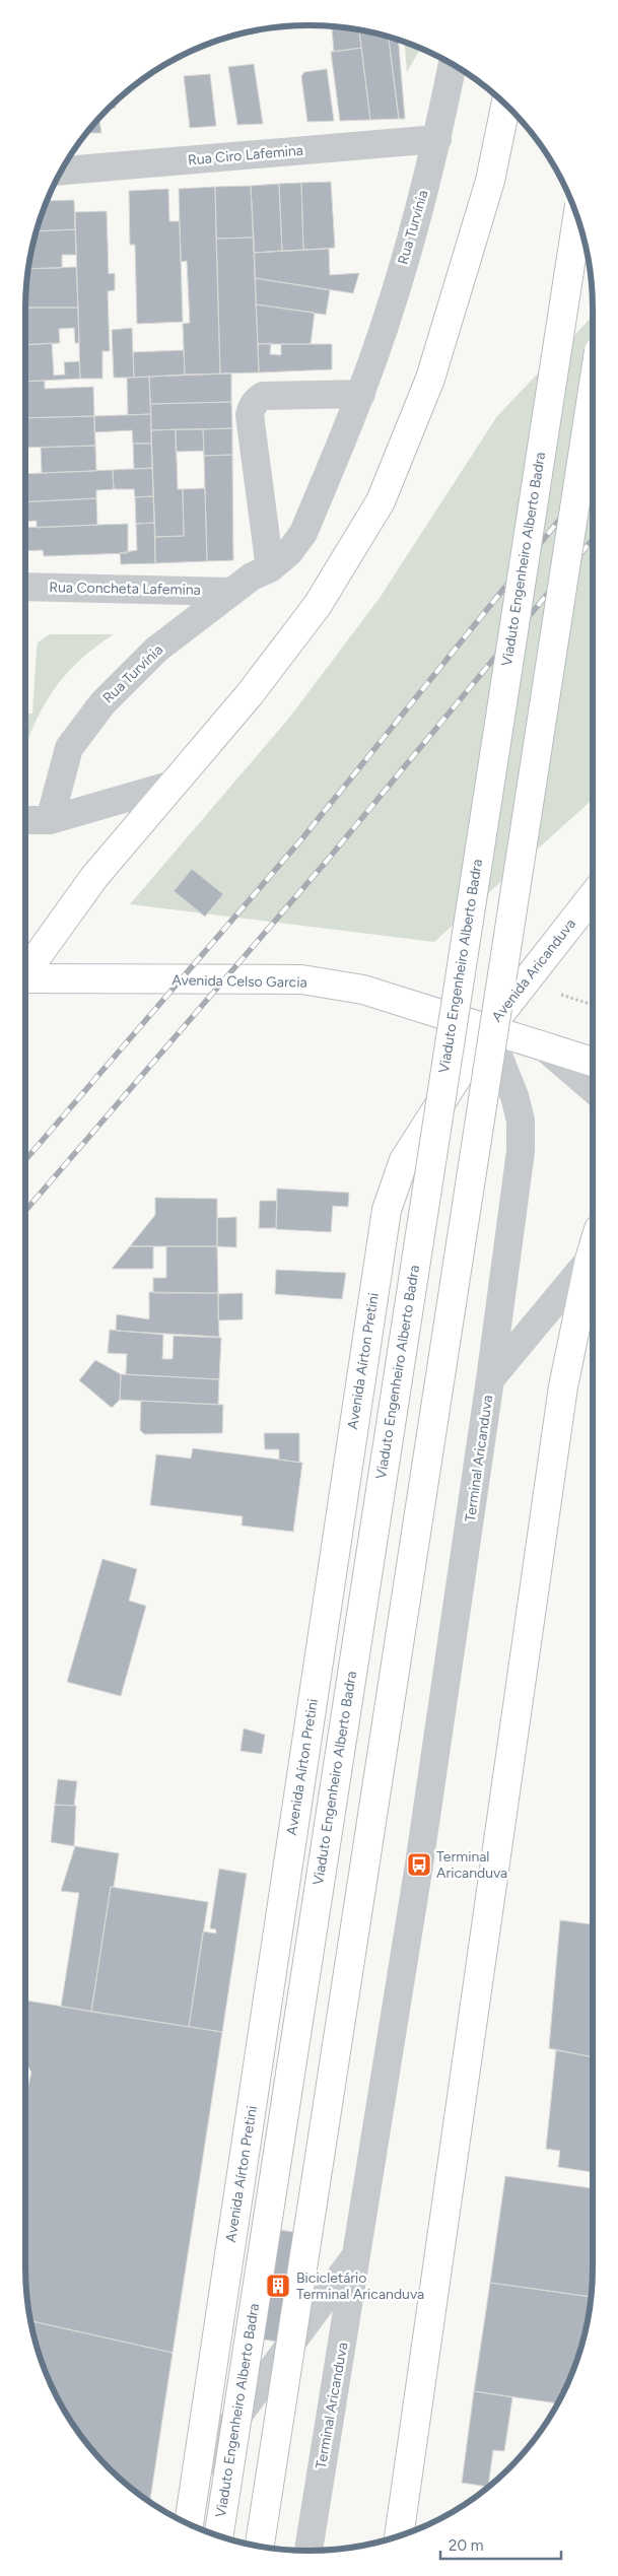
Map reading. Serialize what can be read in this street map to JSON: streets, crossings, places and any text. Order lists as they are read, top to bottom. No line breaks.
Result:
{"streets":{"main road":["Viaduto Engenheiro Alberto Badra","Avenida Aricanduva","Avenida Celso Garcia","Avenida Aírton Pretini"],"street":["Rua Ciro Lafemina","Rua Turvínia","Rua Concheta Lafemina","Terminal Aricanduva"]},"crossings":[["Rua Ciro Lafemina","Rua Turvínia"],["Rua Turvínia","Rua Concheta Lafemina"],["Avenida Aricanduva","Avenida Celso Garcia"],["Avenida Aricanduva","Avenida Aírton Pretini"],["Avenida Aricanduva","Terminal Aricanduva"],["Avenida Celso Garcia","Avenida Aírton Pretini"],["Avenida Celso Garcia","Terminal Aricanduva"],["Avenida Aírton Pretini","Terminal Aricanduva"]],"places":{"bus stop":["Terminal Aricanduva"],"building":["Bicicletário Terminal Aricanduva"]},"scale_bar":"20 m"}
